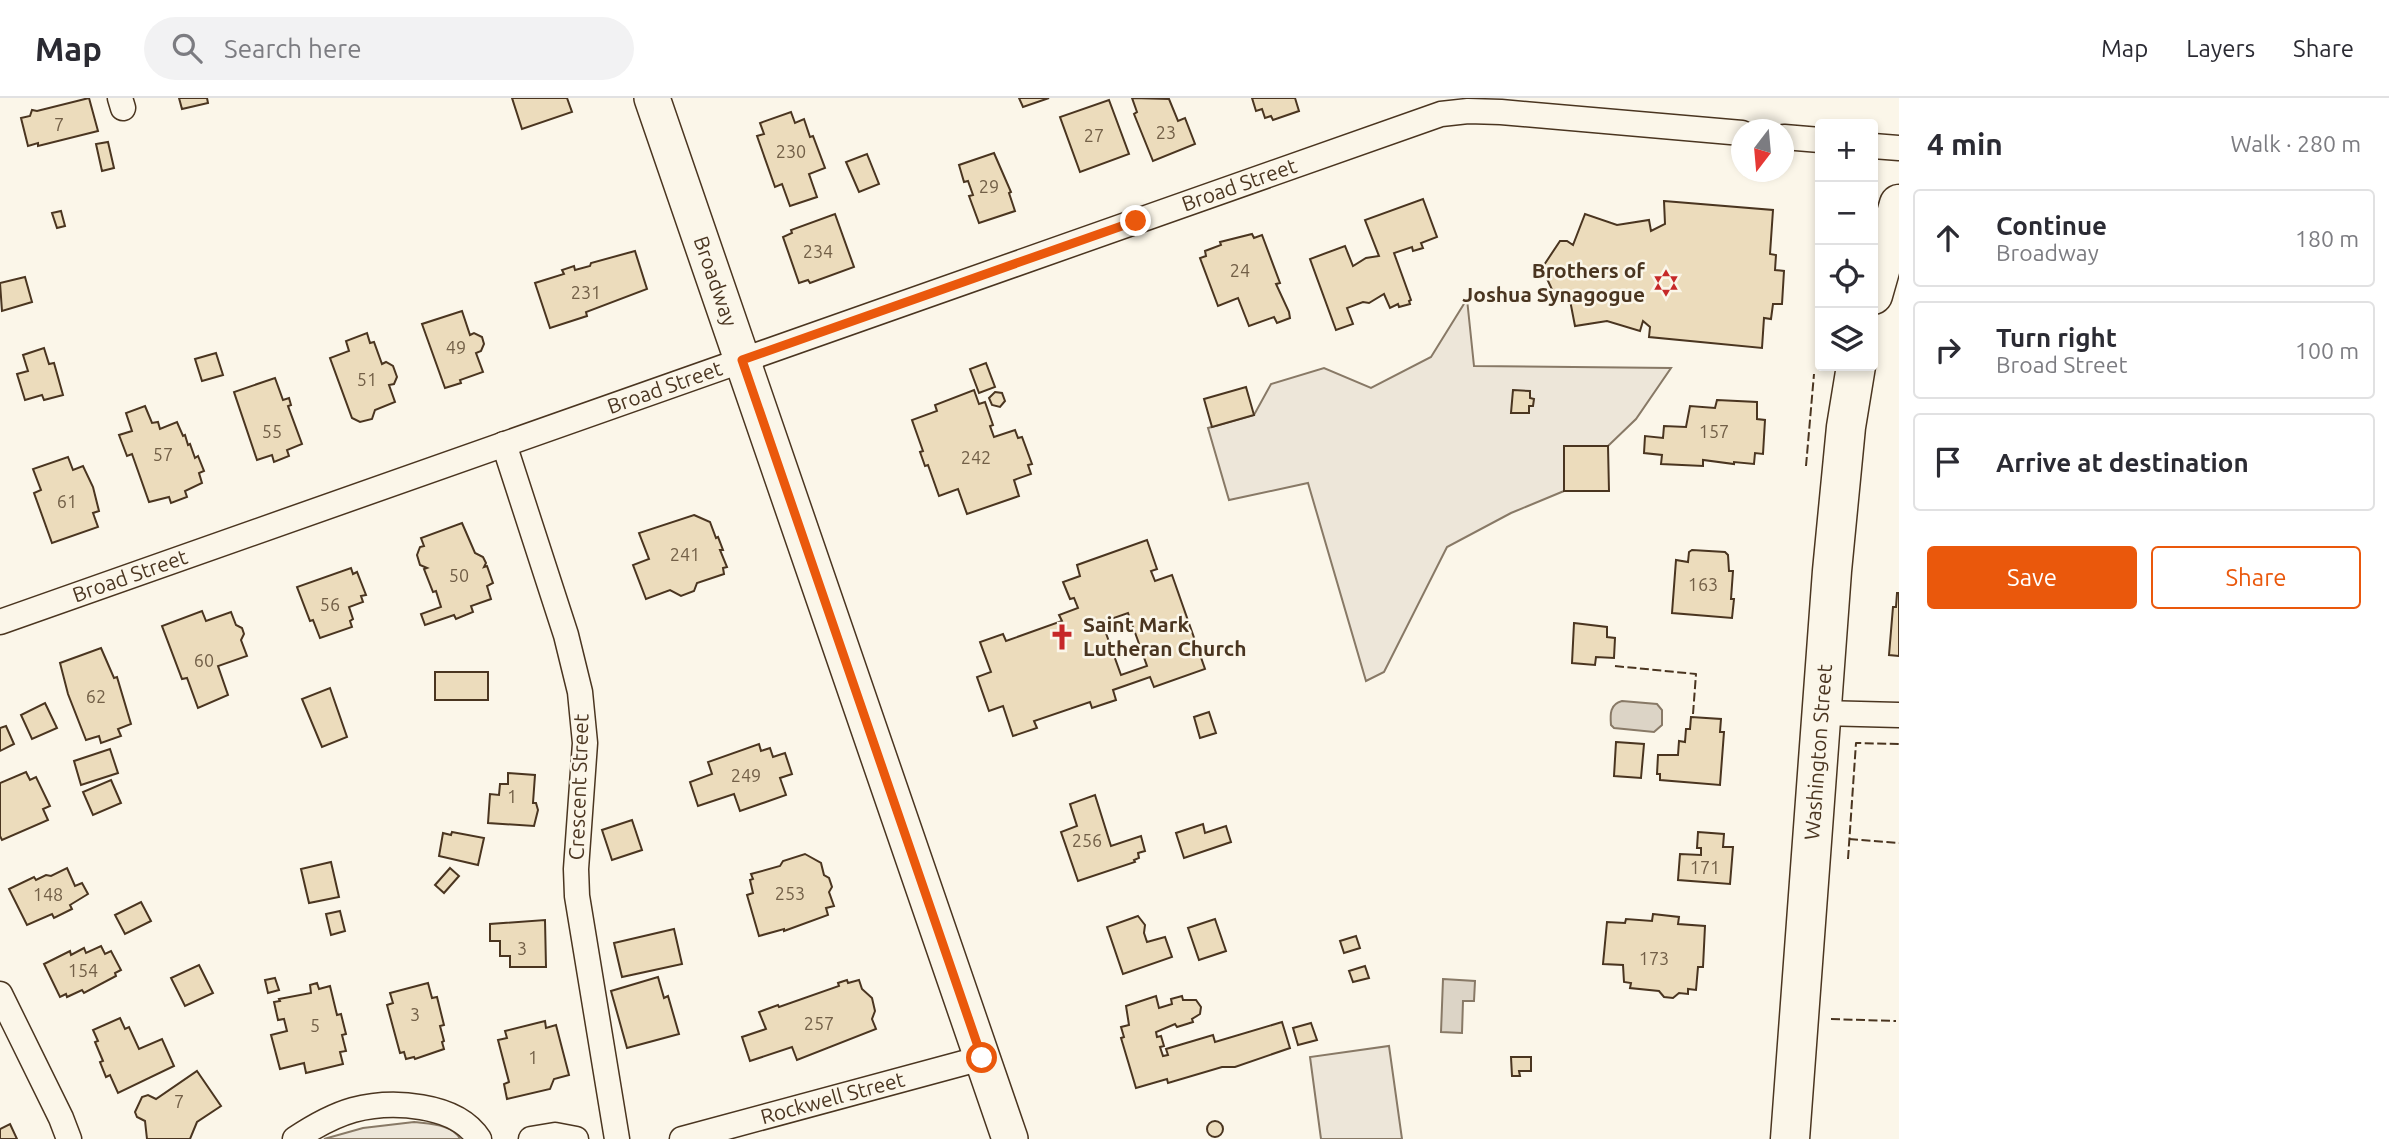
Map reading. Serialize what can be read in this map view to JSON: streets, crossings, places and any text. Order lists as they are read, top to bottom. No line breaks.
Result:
{"streets":{"highway":["Washington Street"],"main road":["Broadway"],"street":["Broad Street","Crescent Street","Rockwell Street"]},"crossings":[["Broad Street","Broadway"],["Broad Street","Crescent Street"],["Broadway","Rockwell Street"]],"places":{"synagogue":["Brothers of Joshua Synagogue"],"church":["Saint Mark Lutheran Church"]},"house_numbers":["7","23","27","230","29","234","24","231","49","51","55","157","57","242","61","241","50","163","56","60","62","249","1","256","171","253","148","3","173","154","3","257","5","1","7"],"north":"bottom","page":{"header":"Map","search":"Search here","nav":["Map","Layers","Share"],"heading":["4 min","Walk · 280 m"],"map_buttons":["+","−"],"list":[["Continue","Broadway","180 m"],["Turn right","Broad Street","100 m"],"Arrive at destination"],"buttons":["Save","Share"]}}
